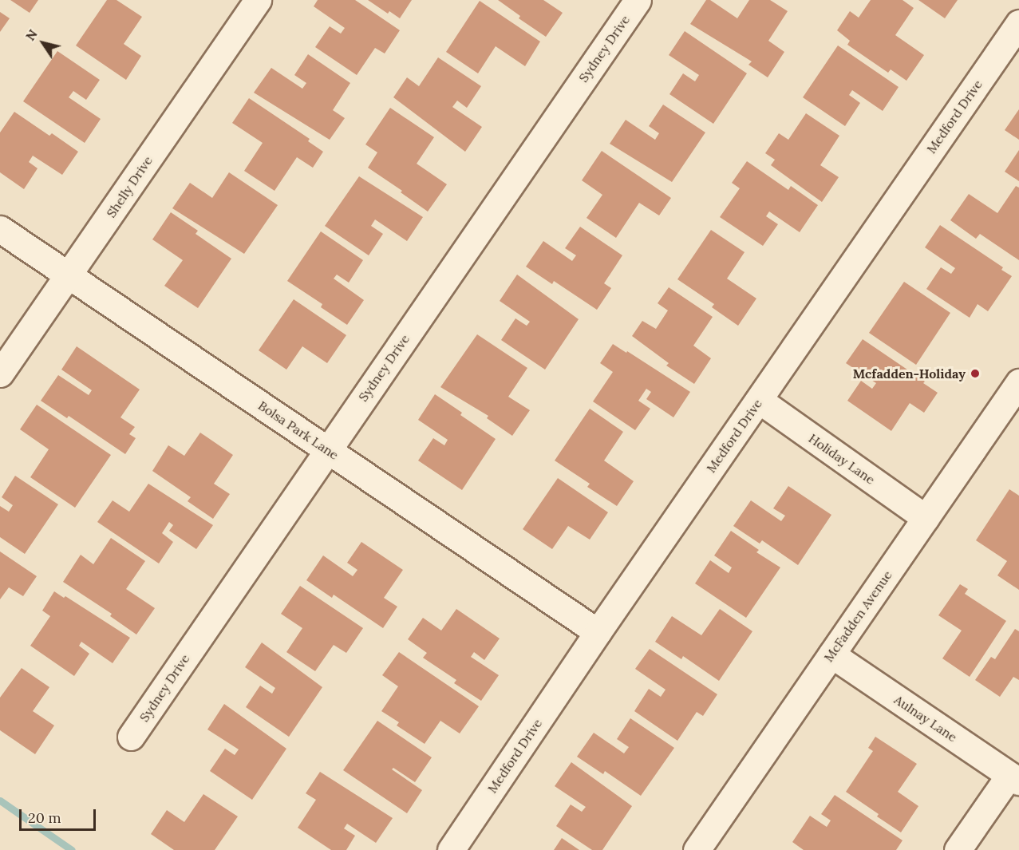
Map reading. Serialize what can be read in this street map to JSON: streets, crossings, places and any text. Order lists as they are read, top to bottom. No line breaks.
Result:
{"streets":{"street":["Sydney Drive","Medford Drive","Shelly Drive","Bolsa Park Lane","Holiday Lane","McFadden Avenue","Aulnay Lane"]},"crossings":[["Sydney Drive","Bolsa Park Lane"],["Medford Drive","Bolsa Park Lane"],["Medford Drive","Holiday Lane"],["Shelly Drive","Bolsa Park Lane"],["Holiday Lane","McFadden Avenue"],["McFadden Avenue","Aulnay Lane"]],"places":["Mcfadden-Holiday"],"scale_bar":"20 m","north":"top left"}
